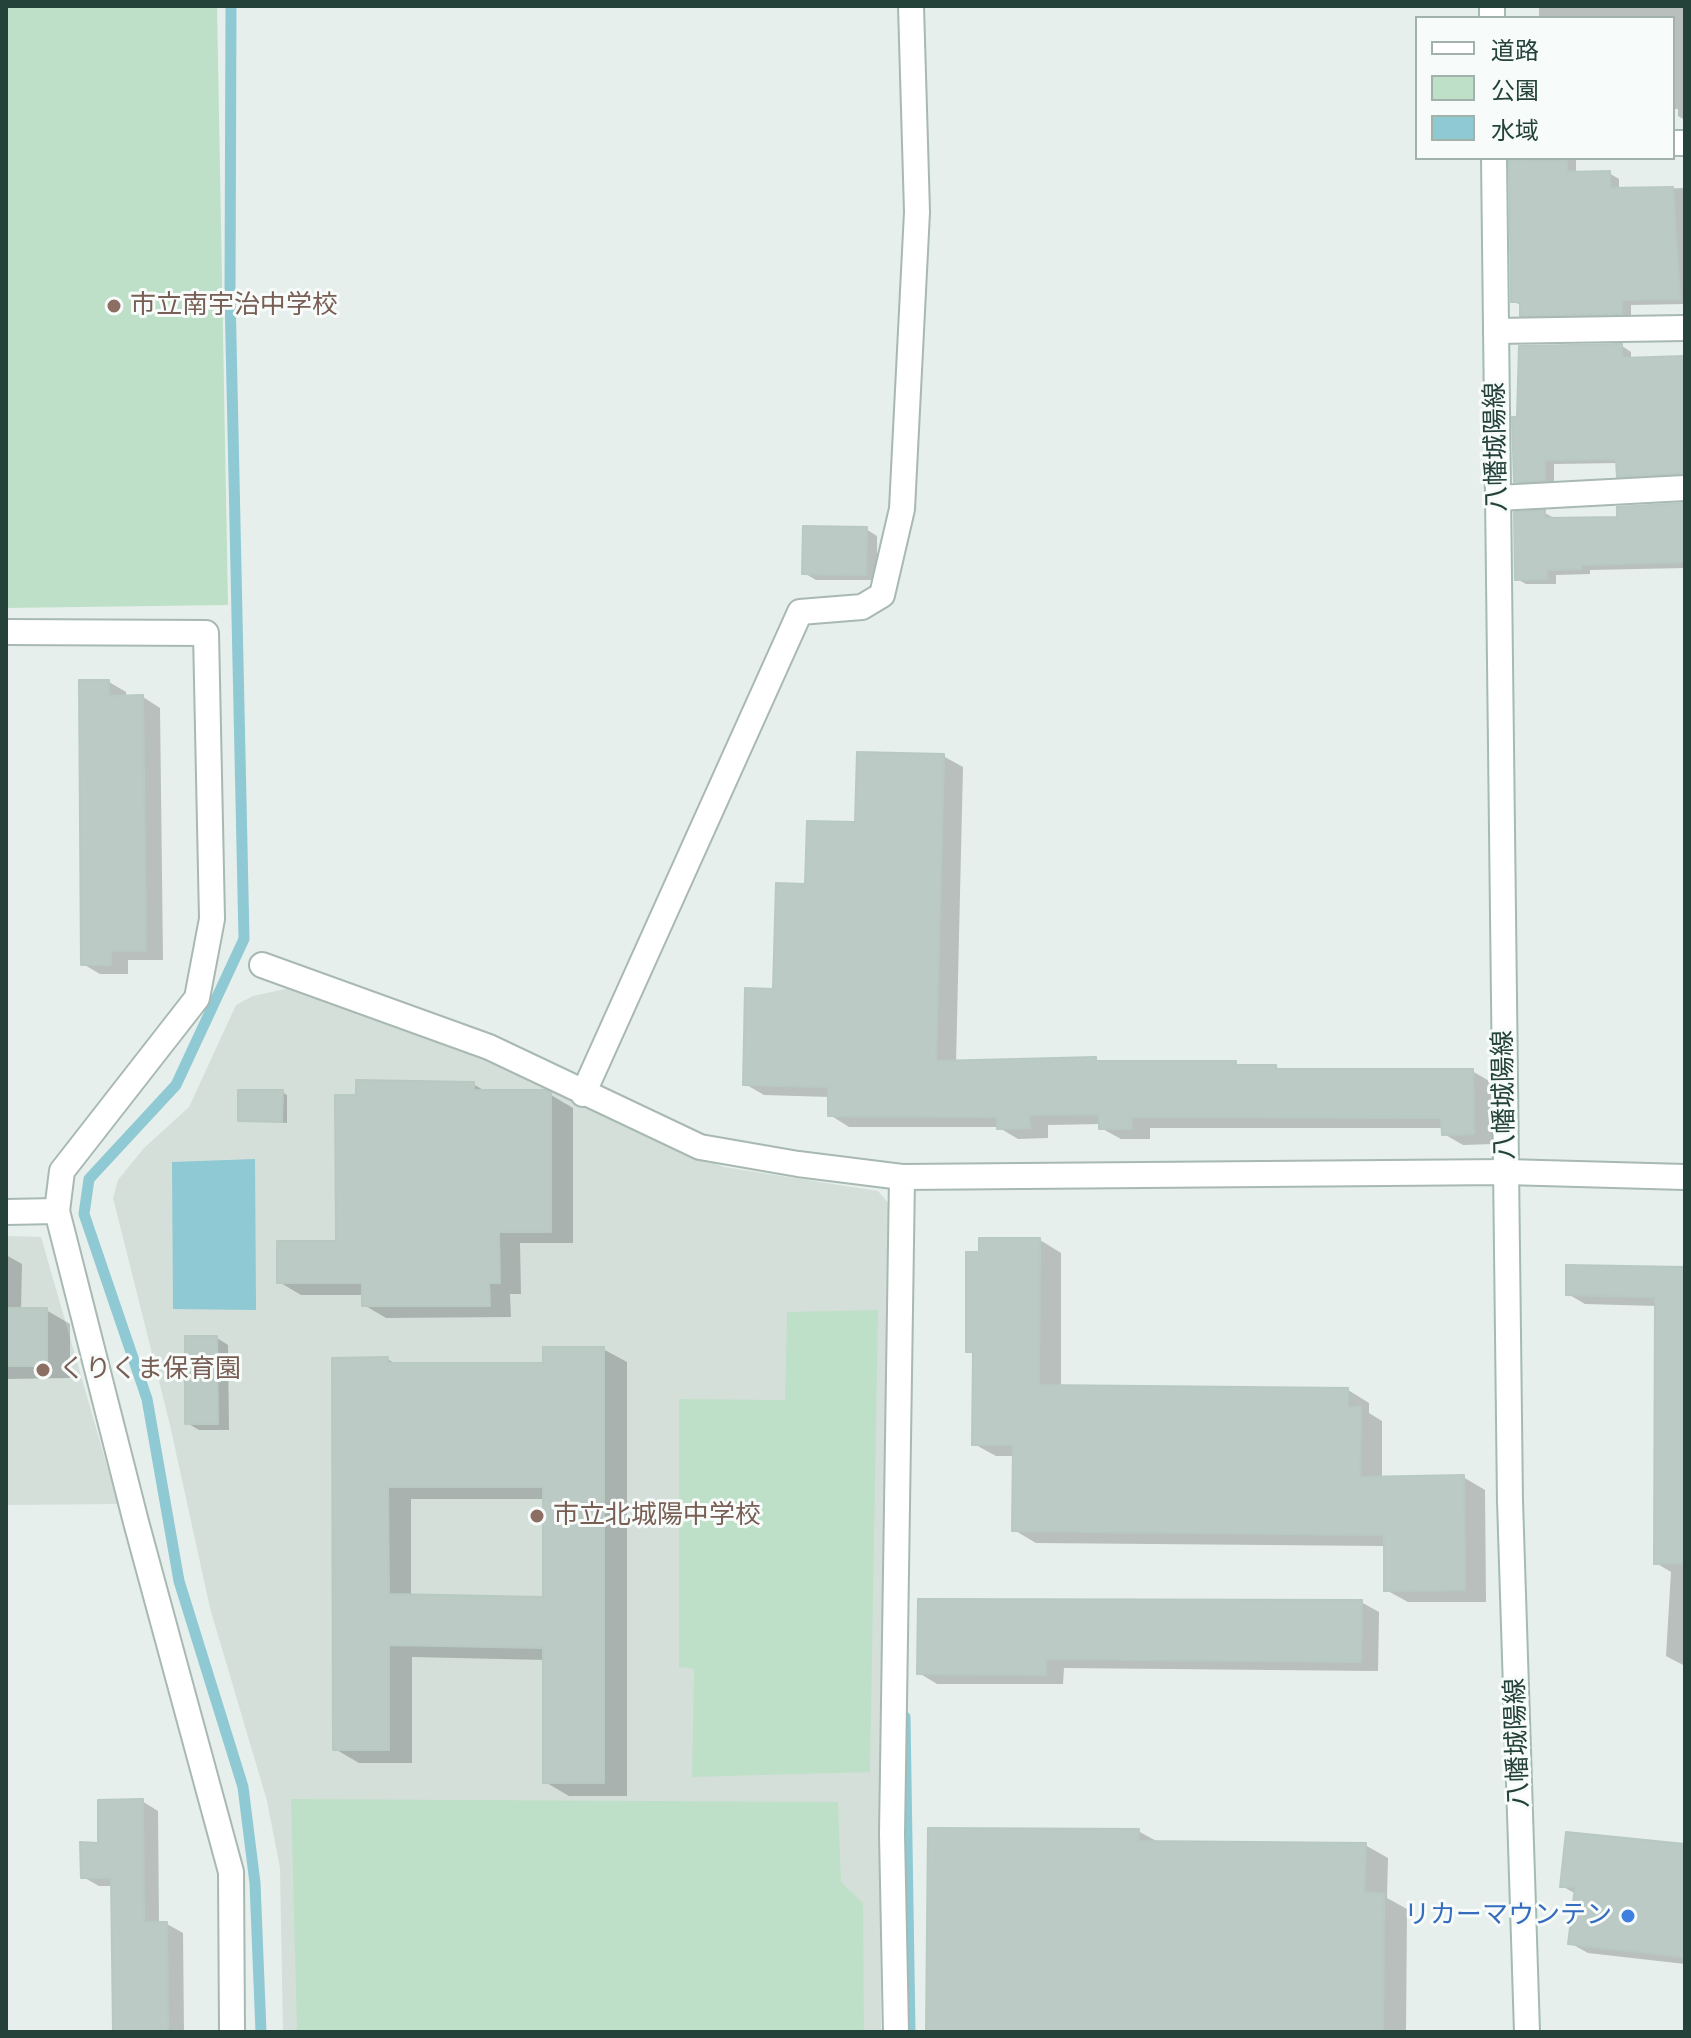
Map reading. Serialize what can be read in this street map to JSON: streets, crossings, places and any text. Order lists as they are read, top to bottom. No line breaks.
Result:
{"streets":{"street":["八幡城陽線"]},"places":["市立南宇治中学校","くりくま保育園","市立北城陽中学校","リカーマウンテン"],"legend":["道路","公園","水域"]}
